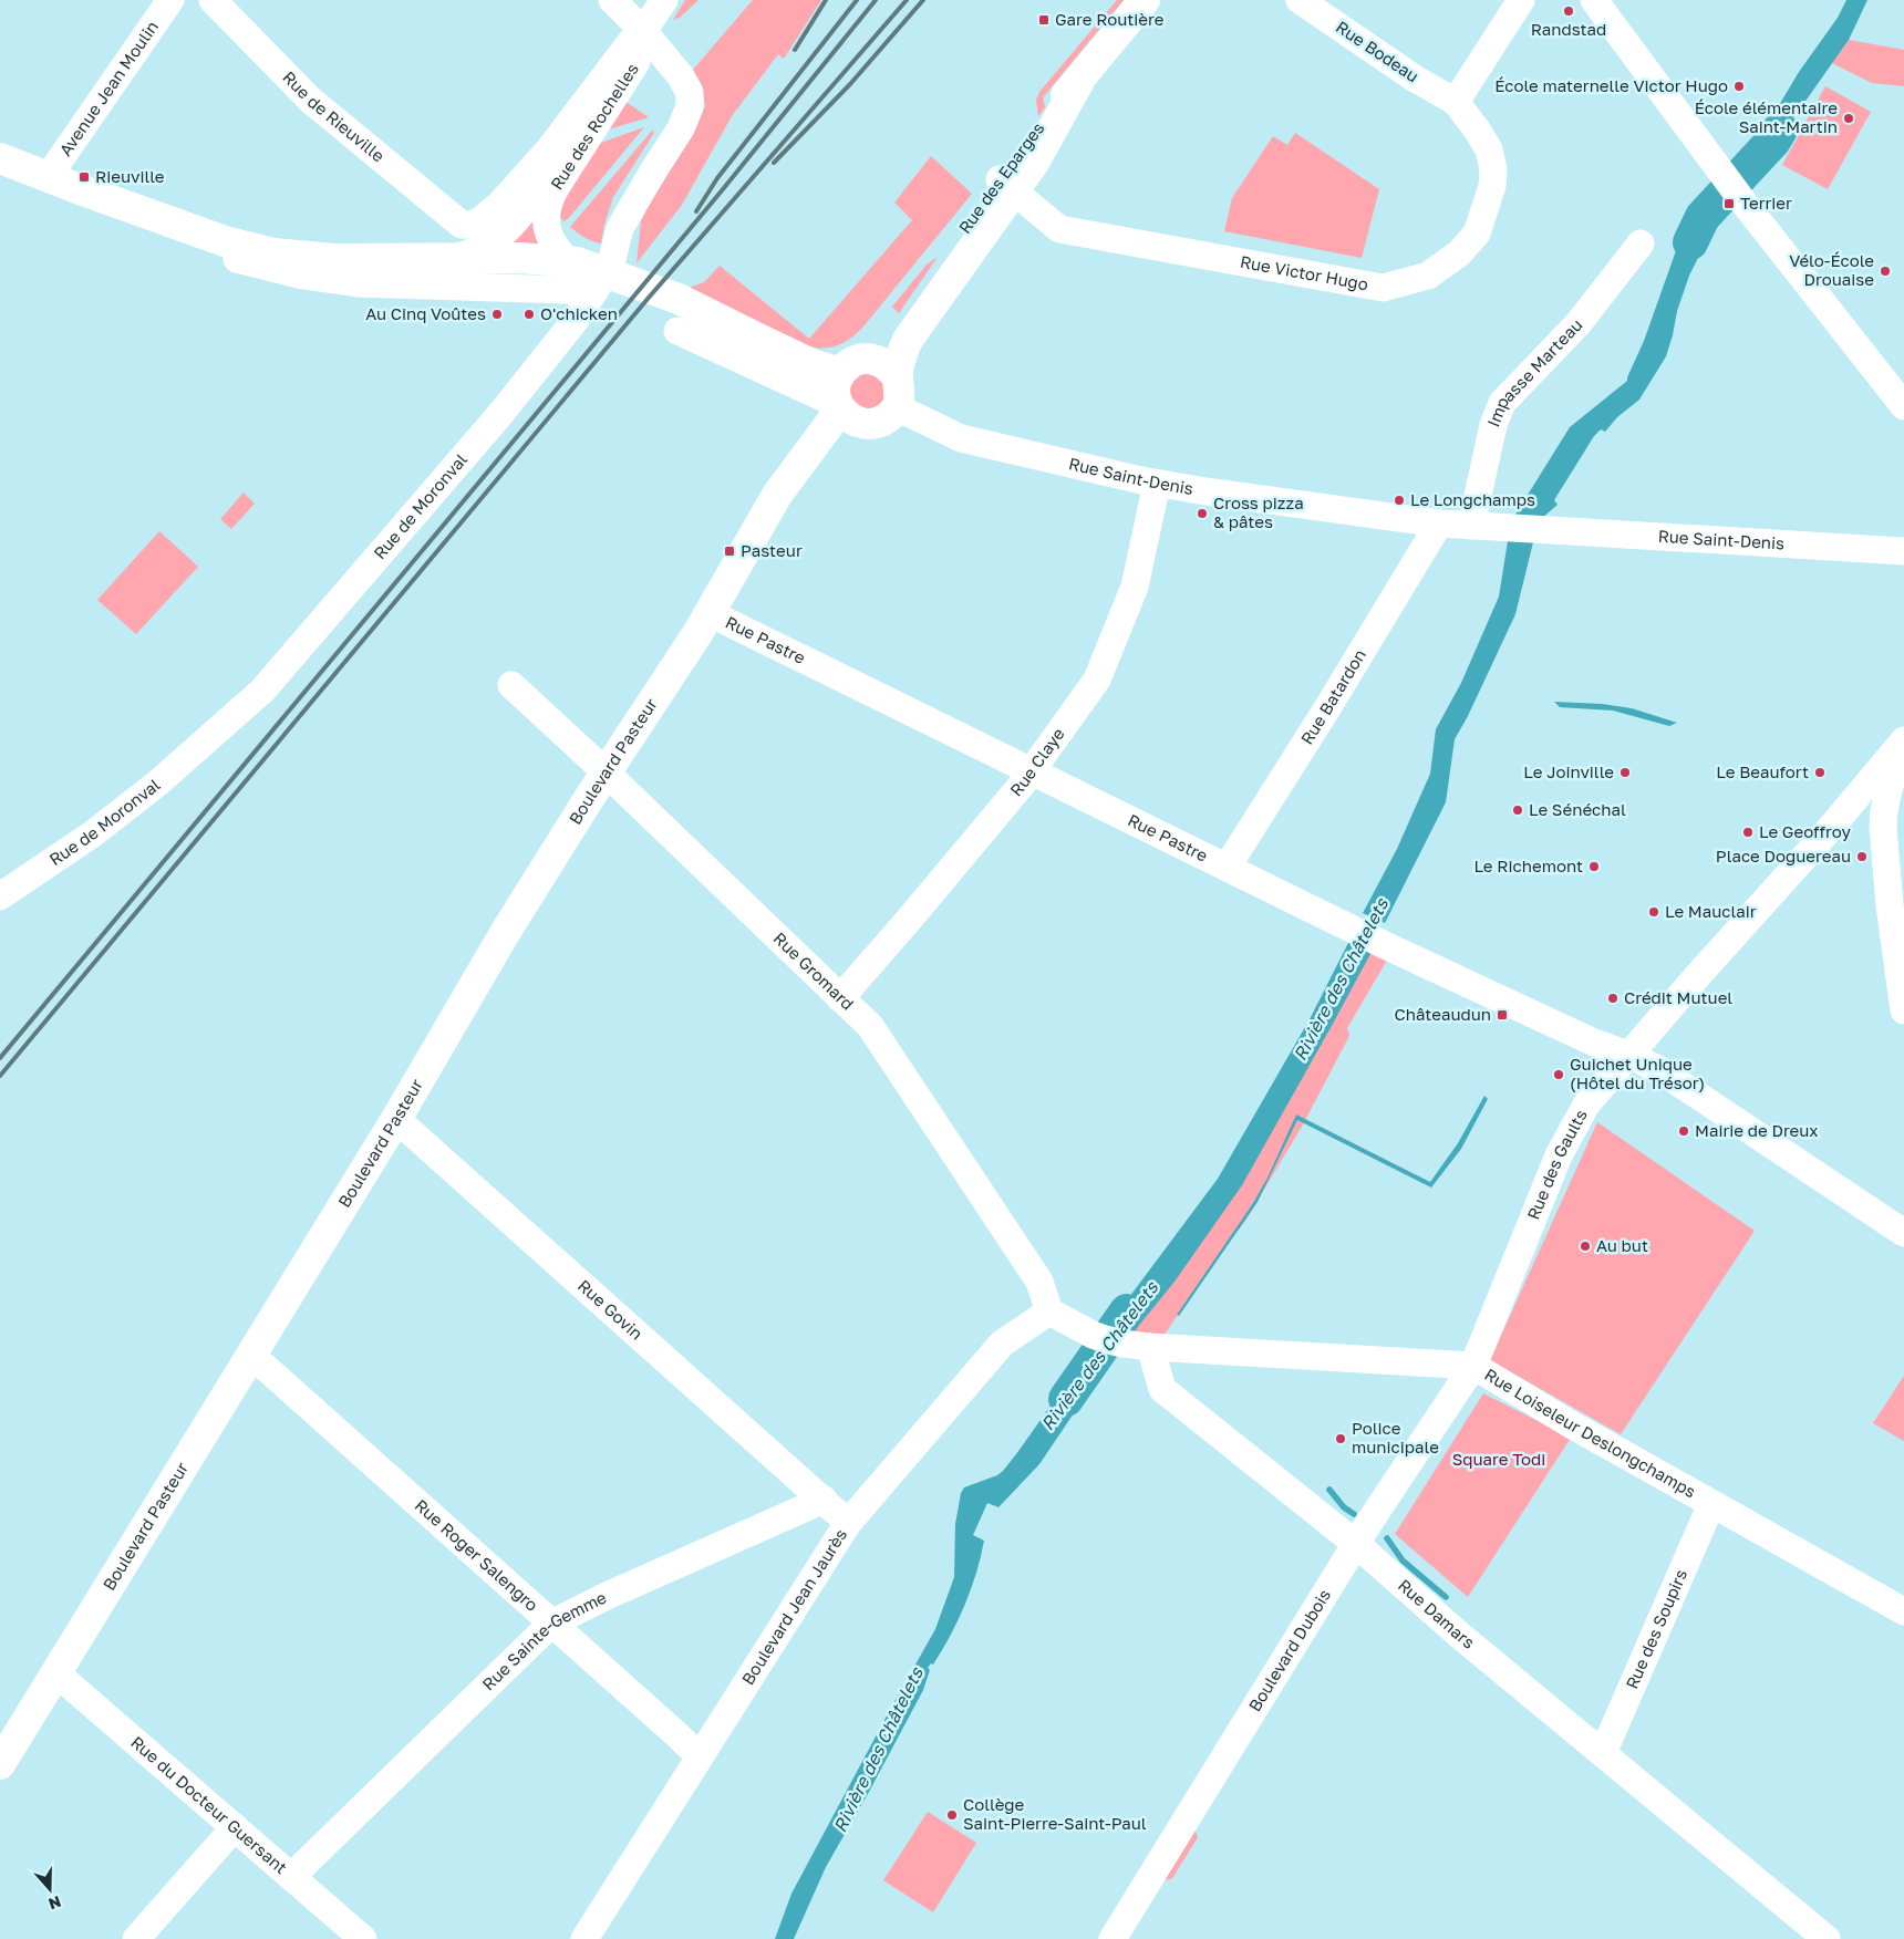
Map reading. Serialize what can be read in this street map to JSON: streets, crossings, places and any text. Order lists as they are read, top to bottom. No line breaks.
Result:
{"streets":{"main road":["Rue des Eparges","Boulevard Pasteur"],"street":["Rue Bodeau","Avenue Jean Moulin","Rue de Rieuville","Rue des Rochelles","Rue Victor Hugo","Impasse Marteau","Rue Saint-Denis","Rue de Moronval","Rue Pastre","Rue Batardon","Rue Claye","Rue Gromard","Rue des Gaults","Rue Govin","Rue Loiseleur Deslongchamps","Rue Roger Salengro","Boulevard Jean Jaurès","Rue Damars","Rue des Soupirs","Rue Sainte-Gemme","Boulevard Dubois","Rue du Docteur Guersant"]},"crossings":[["Rue Bodeau","Rue Victor Hugo"],["Rue de Rieuville","Rue des Rochelles"],["Rue des Rochelles","Rue de Moronval"],["Rue des Eparges","Rue Victor Hugo"],["Rue des Eparges","Rue Saint-Denis"],["Rue des Eparges","Boulevard Pasteur"],["Impasse Marteau","Rue Saint-Denis"],["Rue Saint-Denis","Rue Batardon"],["Rue Saint-Denis","Boulevard Pasteur"],["Rue Saint-Denis","Rue Claye"],["Rue Pastre","Rue Batardon"],["Rue Pastre","Boulevard Pasteur"],["Rue Pastre","Rue Claye"],["Rue Pastre","Rue des Gaults"],["Boulevard Pasteur","Rue Gromard"],["Boulevard Pasteur","Rue Govin"],["Boulevard Pasteur","Rue Roger Salengro"],["Boulevard Pasteur","Rue du Docteur Guersant"],["Rue Claye","Rue Gromard"],["Rue Gromard","Boulevard Jean Jaurès"],["Rue des Gaults","Rue Loiseleur Deslongchamps"],["Rue des Gaults","Boulevard Dubois"],["Rue Govin","Rue Sainte-Gemme"],["Rue Loiseleur Deslongchamps","Rue Damars"],["Rue Loiseleur Deslongchamps","Rue des Soupirs"],["Rue Loiseleur Deslongchamps","Boulevard Dubois"],["Rue Roger Salengro","Boulevard Jean Jaurès"],["Rue Roger Salengro","Rue Sainte-Gemme"],["Rue Damars","Rue des Soupirs"],["Rue Damars","Boulevard Dubois"],["Rue Sainte-Gemme","Rue du Docteur Guersant"]],"water":["Rivière des Châtelets"],"parks":["Square Todi"],"places":{"other":["Randstad","École maternelle Victor Hugo","École élémentaire Saint-Martin","Vélo-École Drouaise","Au Cinq Voûtes","O'chicken","Le Longchamps","Cross pizza & pâtes","Le Joinville","Le Beaufort","Le Sénéchal","Le Geoffroy","Place Doguereau","Le Richemont","Le Mauclair","Crédit Mutuel","Guichet Unique (Hôtel du Trésor)","Mairie de Dreux","Au but","Police municipale","Collège Saint-Pierre-Saint-Paul"],"transit":["Gare Routière","Rieuville","Terrier","Pasteur","Châteaudun"]},"north":"bottom"}
